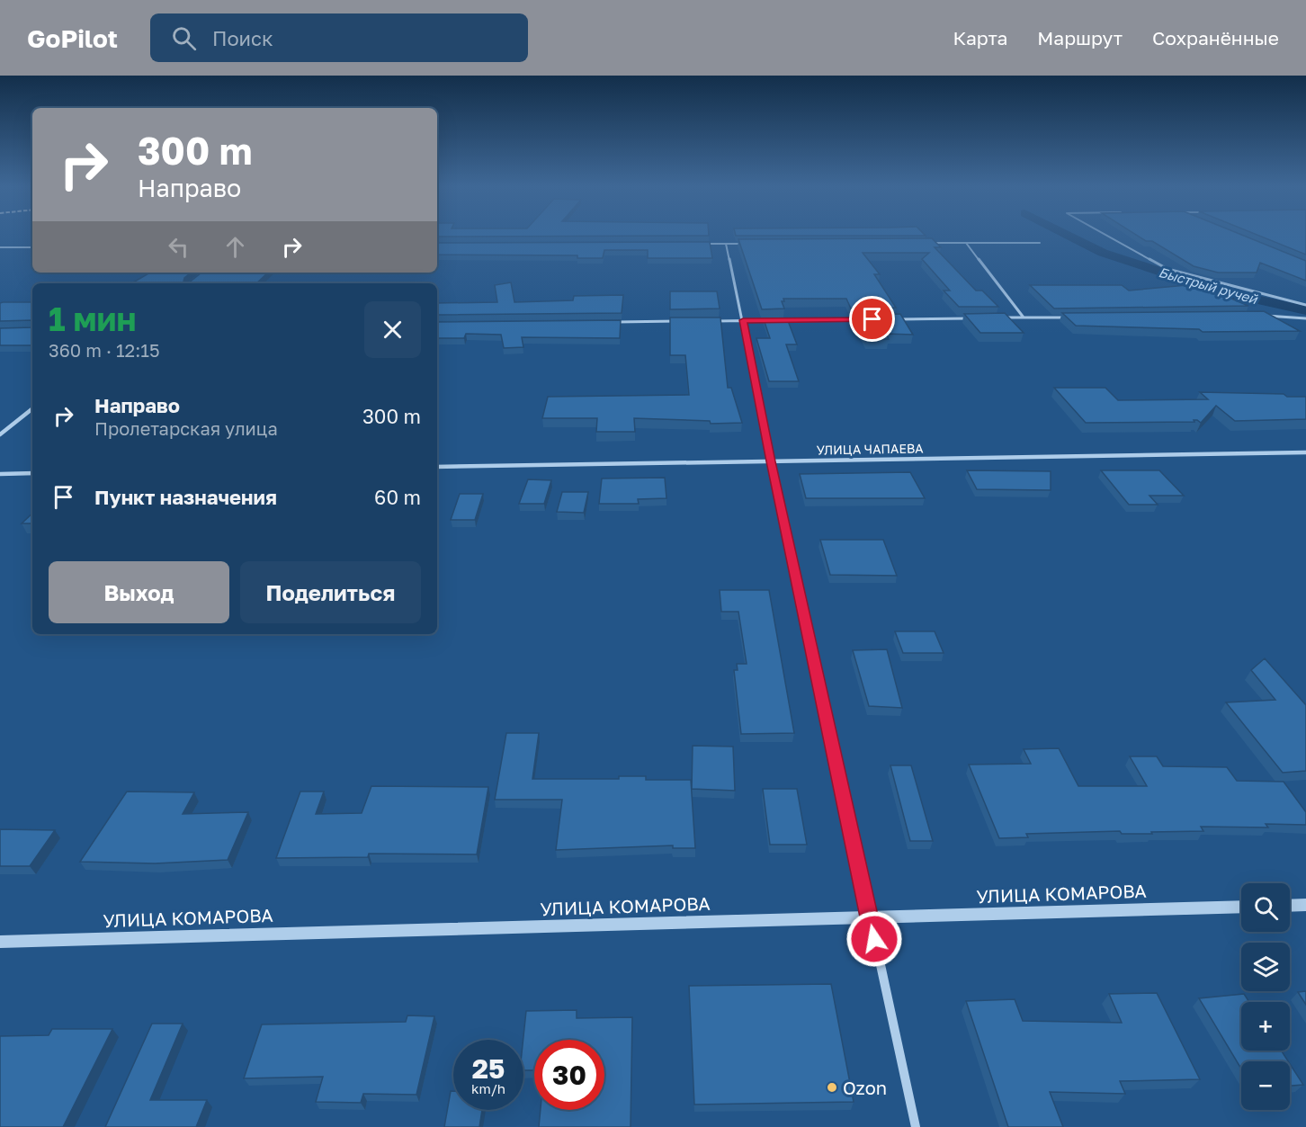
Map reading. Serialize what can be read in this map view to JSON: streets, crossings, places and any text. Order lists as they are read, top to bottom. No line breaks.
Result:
{"streets":{"street":["УЛИЦА ЧАПАЕВА","УЛИЦА КОМАРОВА"]},"water":["Быстрый ручей"],"places":["Ozon"],"page":{"header":"GoPilot","search":"Поиск","nav":["Карта","Маршрут","Сохранённые"],"turn":["300 m","Направо"],"heading":["1 мин","360 m · 12:15"],"list":[{"name":"Направо","note":"Пролетарская улица","value":"300 m"},{"name":"Пункт назначения","value":"60 m"}],"buttons":["Выход","Поделиться"],"map_buttons":["+","−"],"speed":"25 km/h","limit":"30"}}
